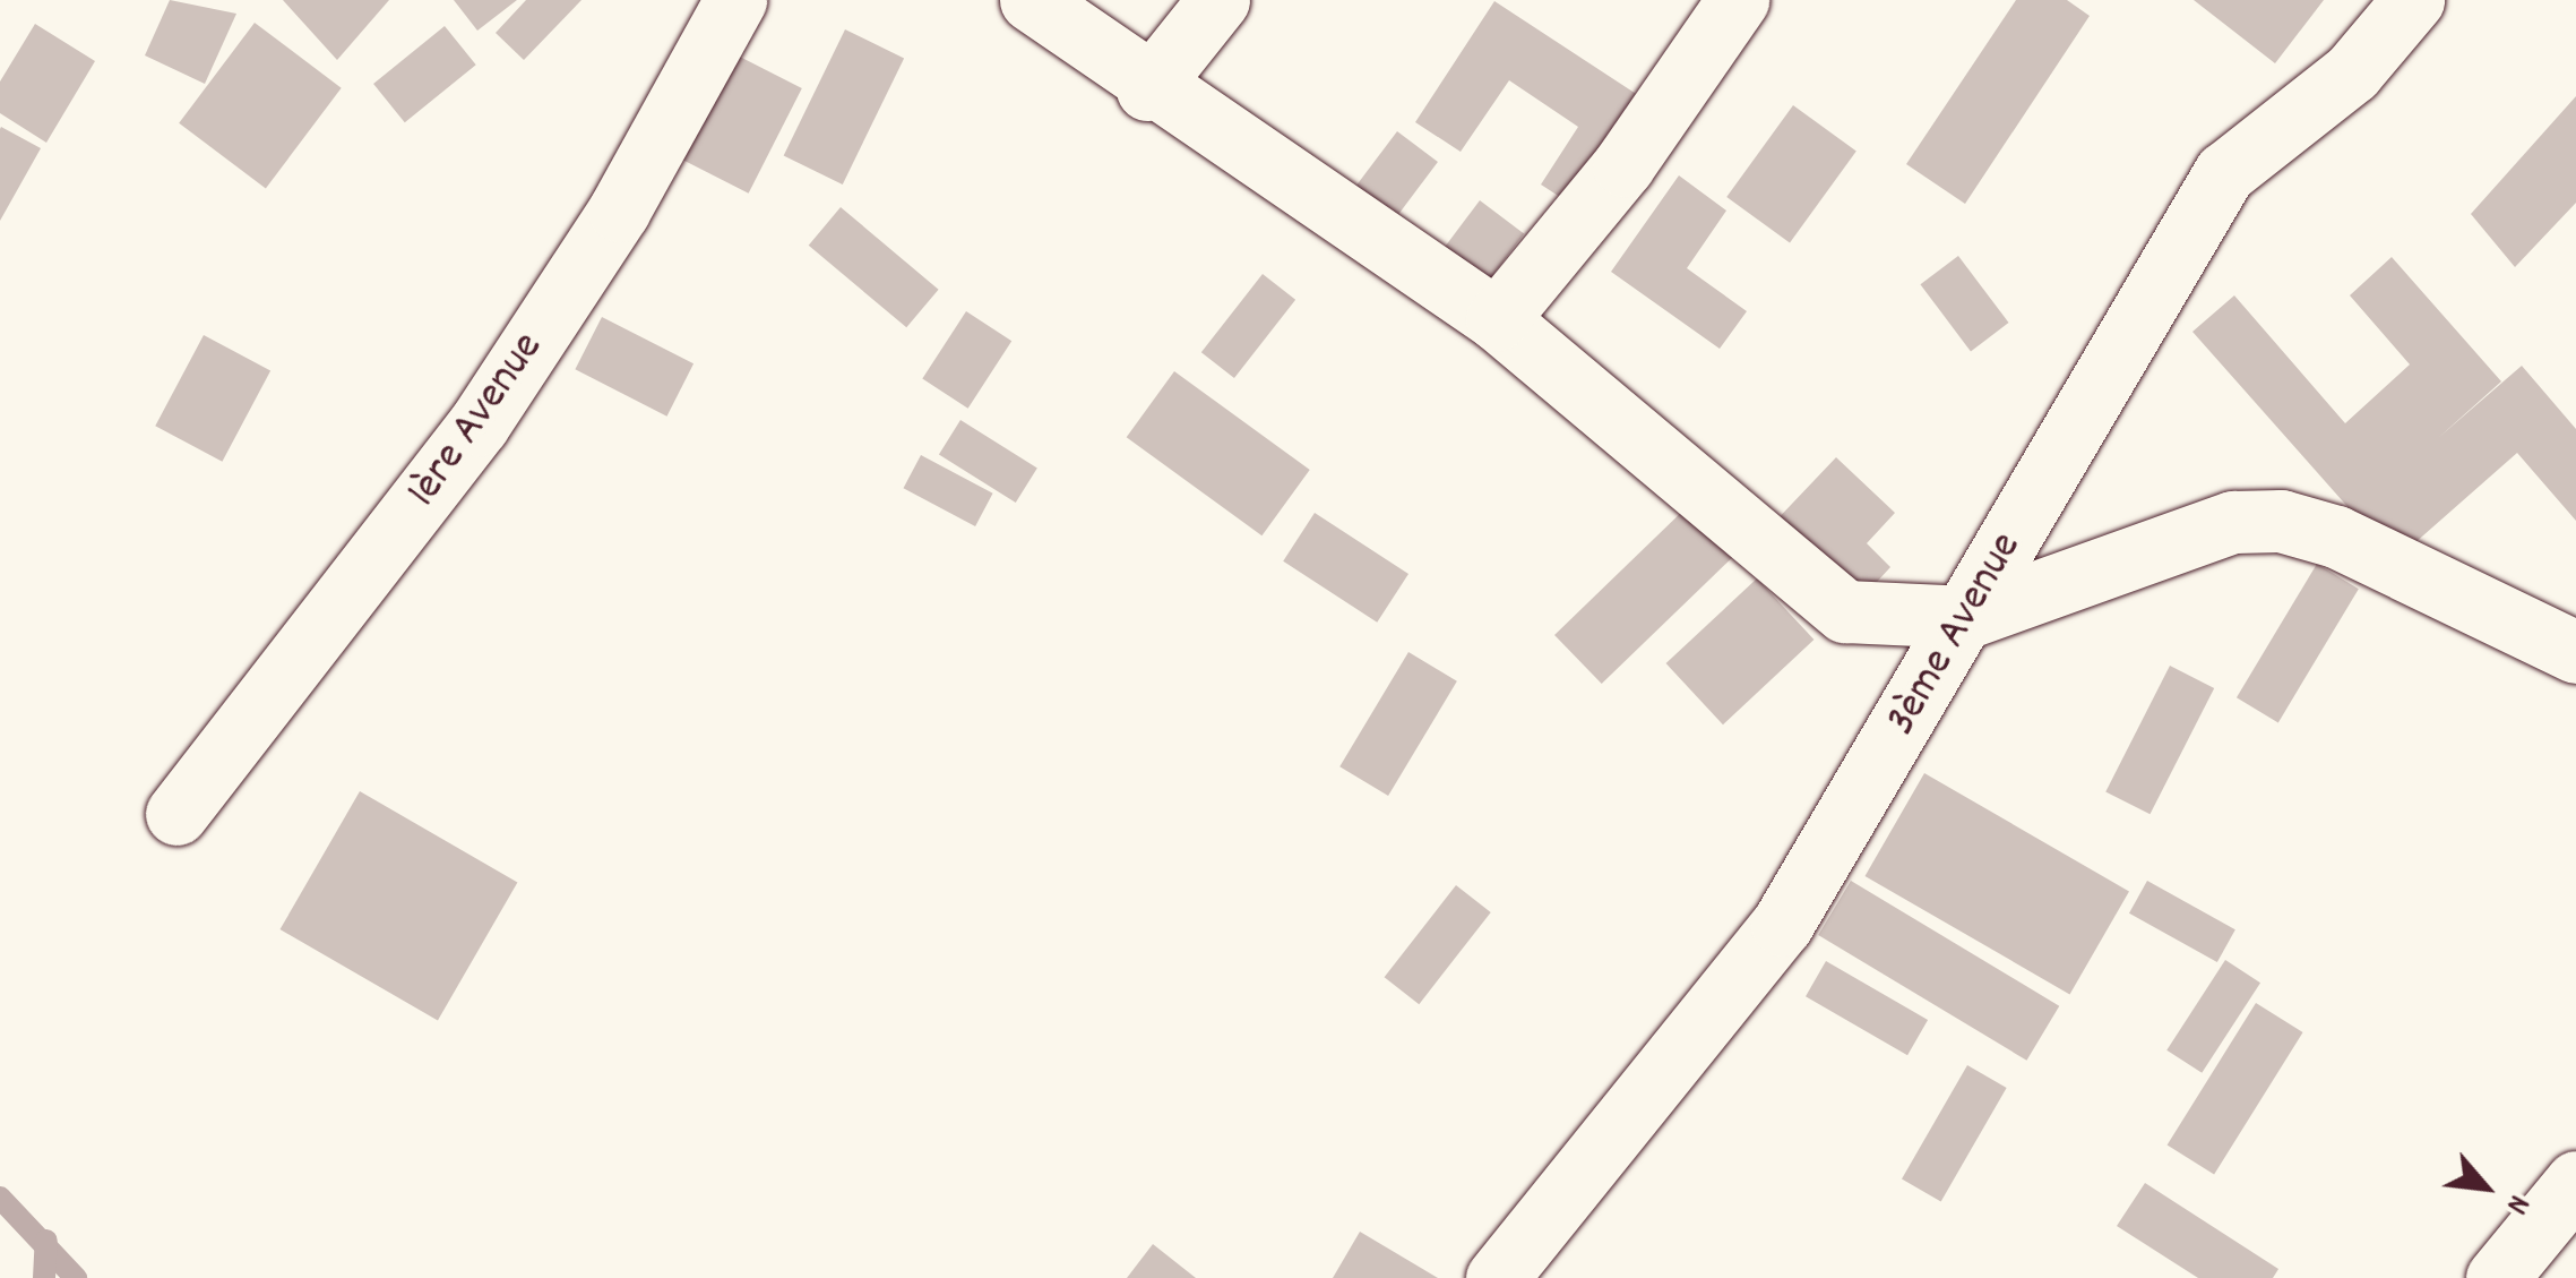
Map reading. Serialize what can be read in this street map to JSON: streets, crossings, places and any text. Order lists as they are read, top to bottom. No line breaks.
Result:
{"streets":{"street":["1ère Avenue","3ème Avenue"]},"north":"bottom right"}
